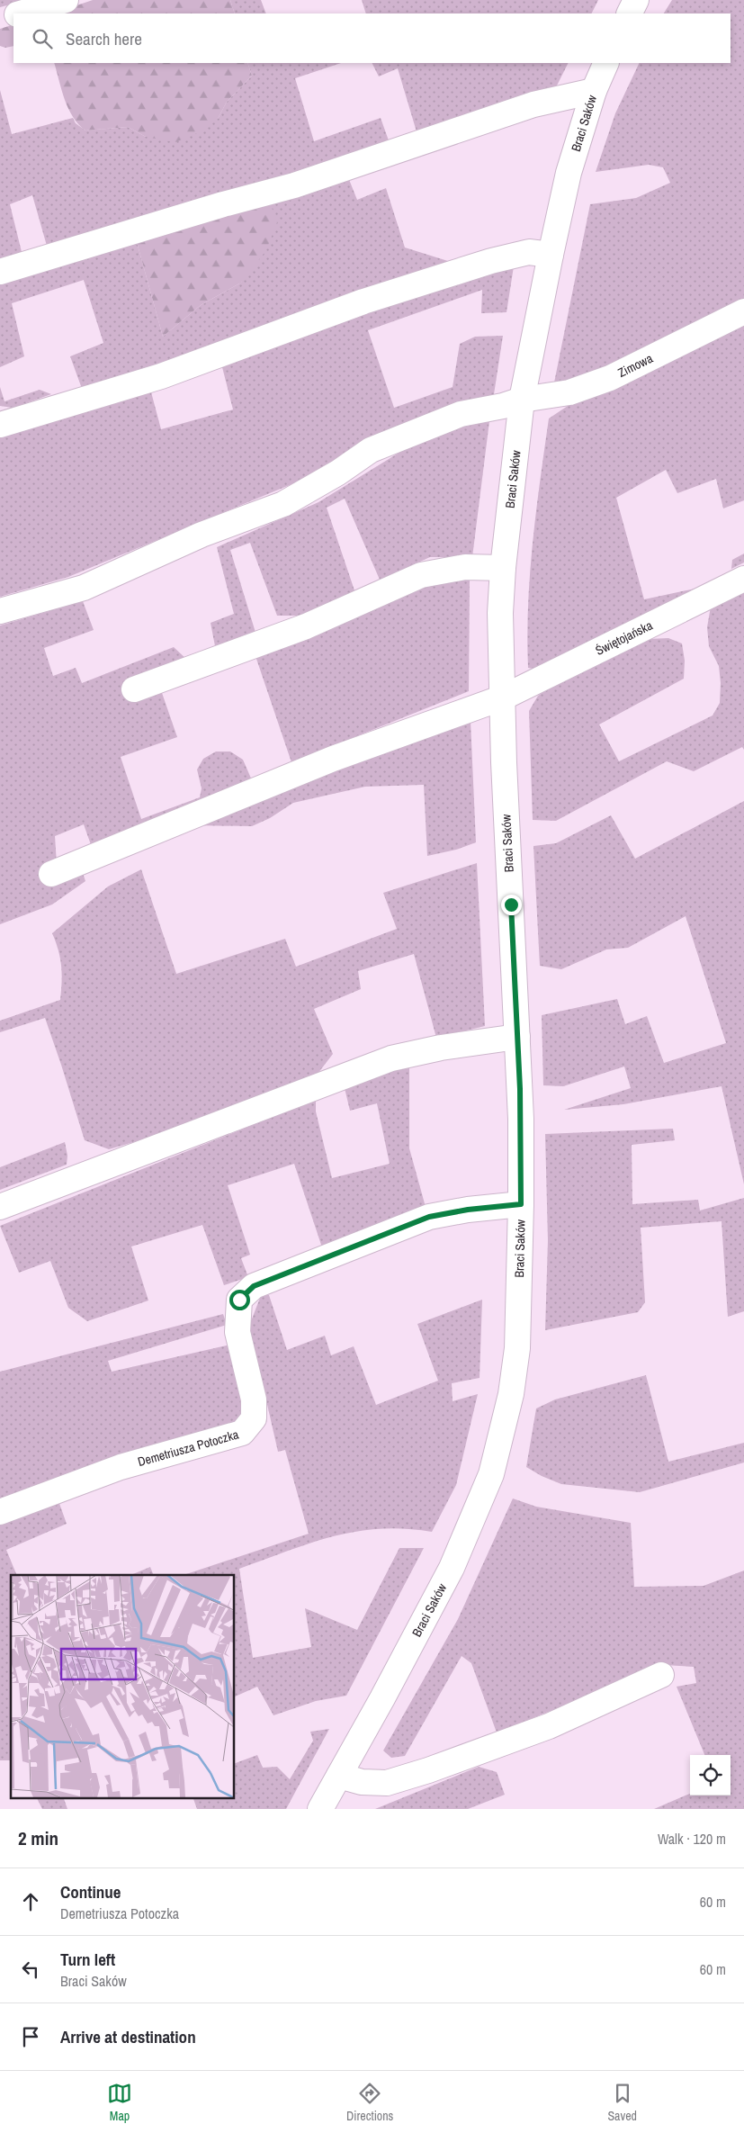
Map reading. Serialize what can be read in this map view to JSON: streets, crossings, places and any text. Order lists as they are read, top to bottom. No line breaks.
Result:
{"streets":{"street":["Braci Saków","Zimowa","Świętojańska","Demetriusza Potoczka"]},"crossings":[["Braci Saków","Zimowa"],["Braci Saków","Świętojańska"],["Braci Saków","Demetriusza Potoczka"]],"page":{"search":"Search here","heading":["2 min","Walk · 120 m"],"list":[["Continue","Demetriusza Potoczka","60 m"],["Turn left","Braci Saków","60 m"],"Arrive at destination"],"nav":["Map","Directions","Saved"]}}
